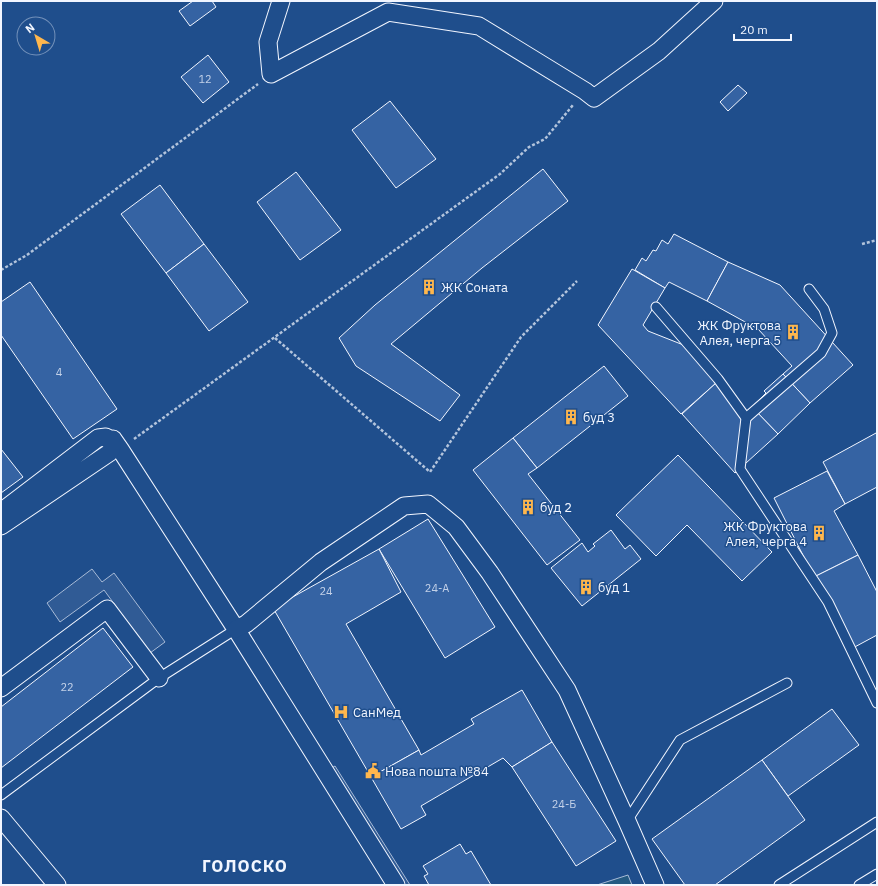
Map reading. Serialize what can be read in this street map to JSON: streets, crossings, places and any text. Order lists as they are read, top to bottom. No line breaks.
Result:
{"districts":["ГОЛОСКО"],"places":{"building":["ЖК Соната","ЖК Фруктова Алея, черга 5","буд 3","буд 2","ЖК Фруктова Алея, черга 4","буд 1"],"hospital":["СанМед"],"public building":["Нова пошта №84"]},"house_numbers":["12","4","24-А","24","22","24-Б"],"scale_bar":"20 m","north":"top left"}
